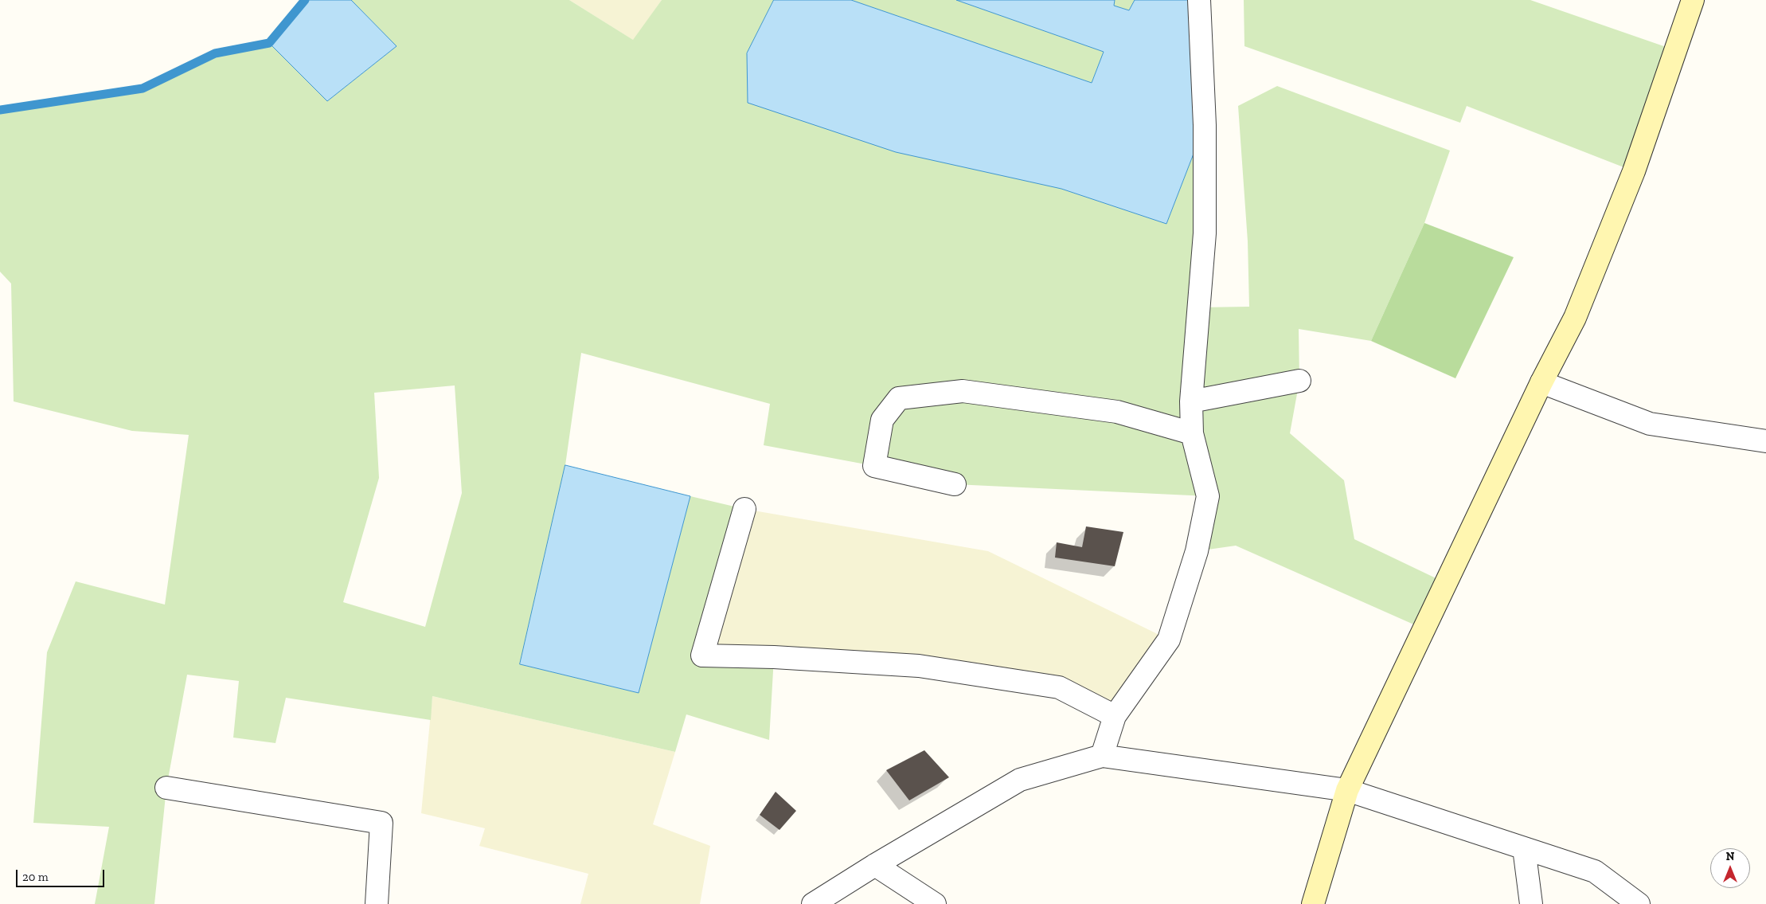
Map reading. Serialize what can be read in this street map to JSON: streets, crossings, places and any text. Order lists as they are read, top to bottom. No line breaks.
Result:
{"scale_bar":"20 m","north":"top"}
